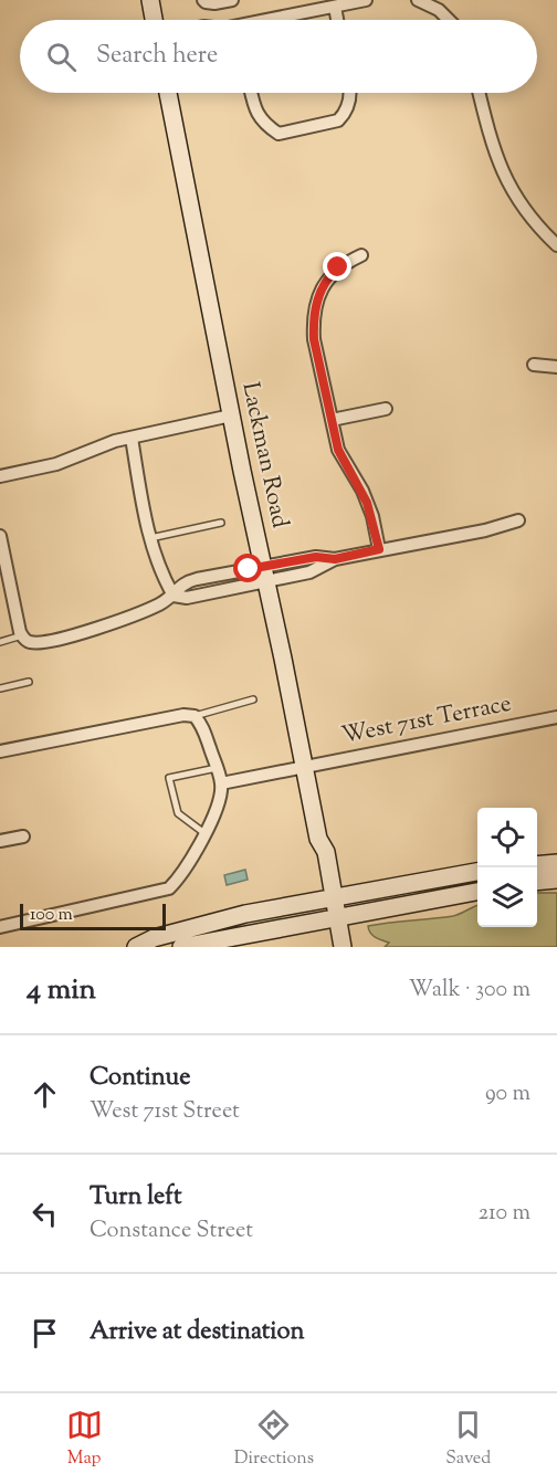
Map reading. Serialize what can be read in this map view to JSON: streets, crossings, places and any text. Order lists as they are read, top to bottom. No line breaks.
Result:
{"streets":{"main road":["Lackman Road"],"street":["West 71st Terrace"]},"crossings":[["Lackman Road","West 71st Terrace"]],"scale_bar":"100 m","page":{"search":"Search here","scale":"100 m","heading":["4 min","Walk · 300 m"],"list":[["Continue","West 71st Street","90 m"],["Turn left","Constance Street","210 m"],"Arrive at destination"],"nav":["Map","Directions","Saved"]}}
